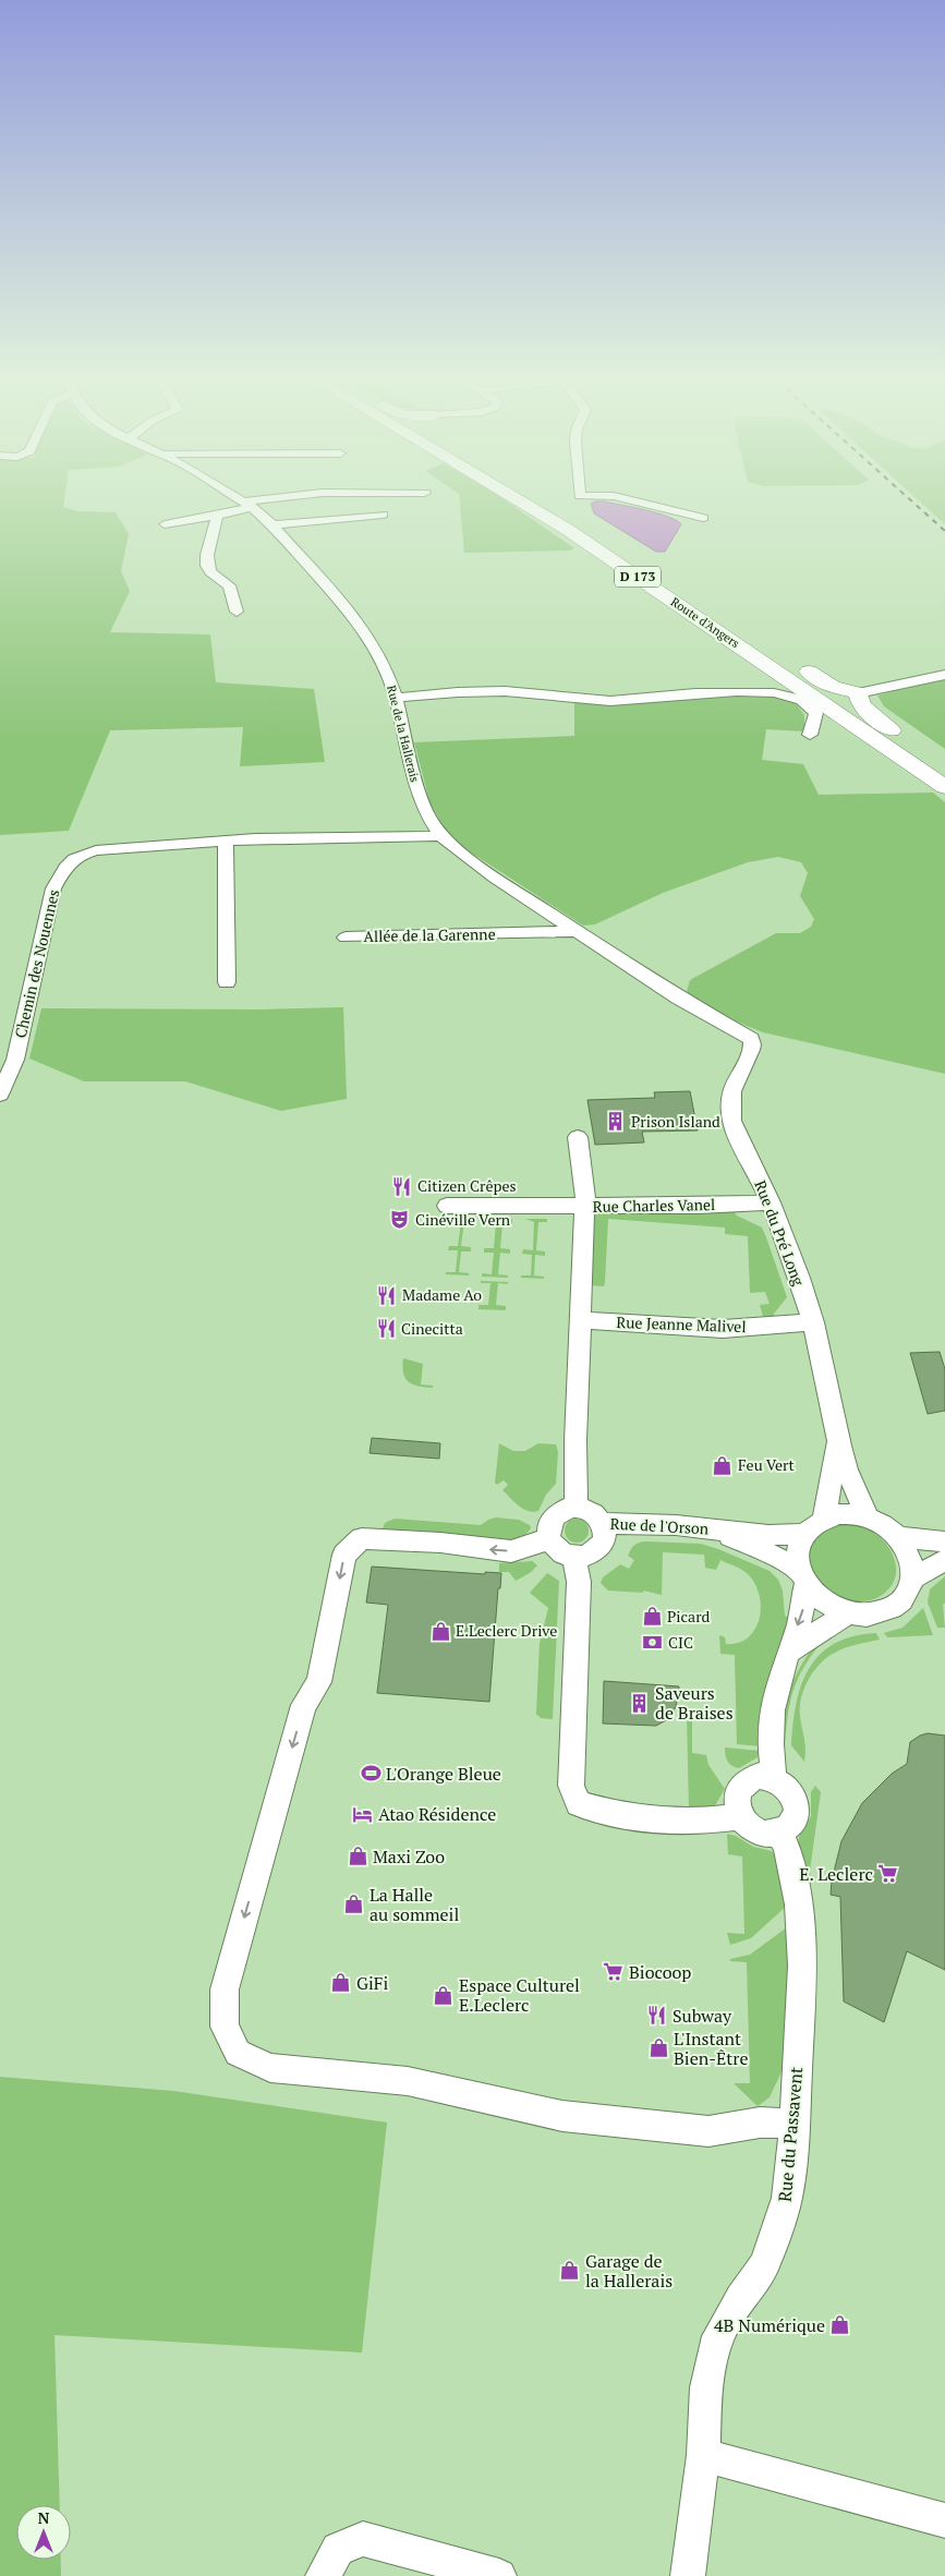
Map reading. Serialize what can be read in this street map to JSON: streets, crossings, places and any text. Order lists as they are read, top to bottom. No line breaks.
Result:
{"streets":{"highway":["D 173","Route d'Angers"],"street":["Rue de la Hallerais","Allée de la Garenne","Chemin des Nouennes","Rue Charles Vanel","Rue du Pré Long","Rue Jeanne Malivel","Rue de l'Orson","Rue du Passavent"]},"crossings":[["Rue de la Hallerais","Allée de la Garenne"],["Rue de la Hallerais","Chemin des Nouennes"],["Rue de la Hallerais","Rue du Pré Long"],["Rue Charles Vanel","Rue du Pré Long"],["Rue Charles Vanel","Rue Jeanne Malivel"],["Rue Charles Vanel","Rue de l'Orson"],["Rue du Pré Long","Rue Jeanne Malivel"],["Rue du Pré Long","Rue de l'Orson"]],"places":{"building":["Prison Island","Saveurs de Braises"],"restaurant":["Citizen Crêpes","Madame Ao","Cinecitta","Subway"],"theatre":["Cinéville Vern"],"shop":["Feu Vert","Picard","E.Leclerc Drive","Maxi Zoo","La Halle au sommeil","GiFi","Espace Culturel E.Leclerc","L'Instant Bien-Être","Garage de la Hallerais","4B Numérique"],"bank":["CIC"],"sports":["L'Orange Bleue"],"hotel":["Atao Résidence"],"supermarket":["E. Leclerc","Biocoop"]},"north":"top"}
